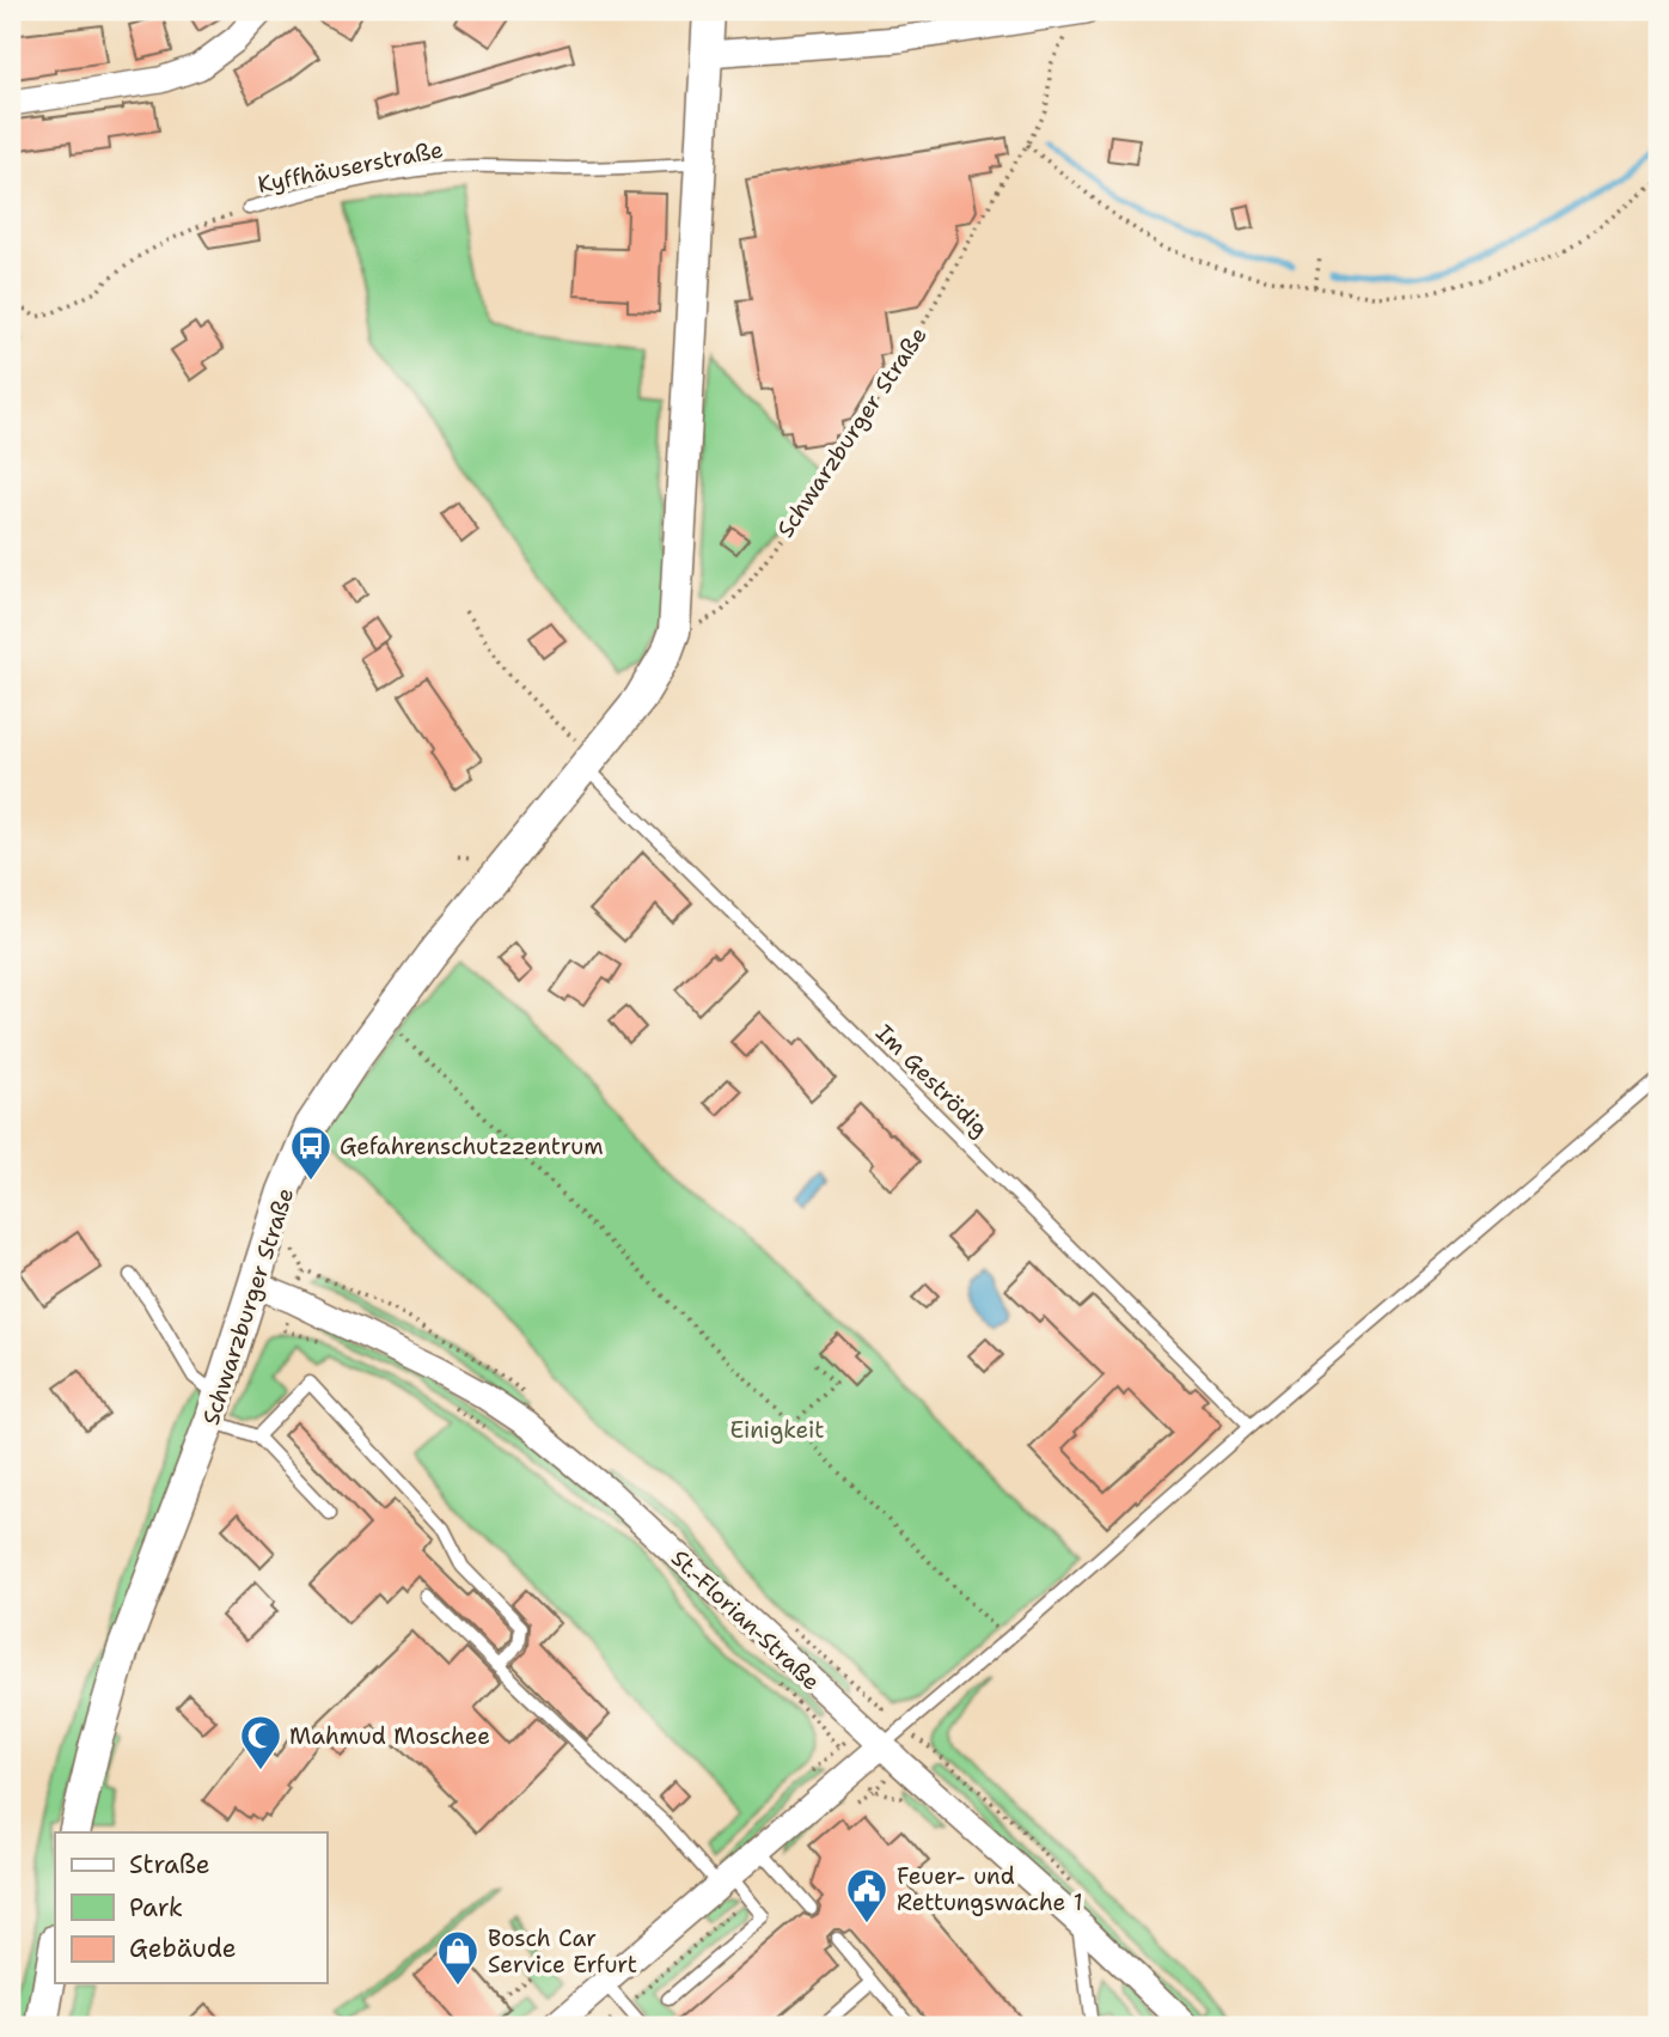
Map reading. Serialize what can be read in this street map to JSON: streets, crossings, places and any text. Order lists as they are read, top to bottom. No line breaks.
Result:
{"streets":{"street":["Schwarzburger Straße","St.-Florian-Straße"],"lane":["Kyffhäuserstraße","Im Geströdig"]},"crossings":[["Kyffhäuserstraße","Schwarzburger Straße"],["Schwarzburger Straße","Im Geströdig"],["Schwarzburger Straße","St.-Florian-Straße"]],"parks":["Einigkeit"],"places":{"bus stop":["Gefahrenschutzzentrum"],"mosque":["Mahmud Moschee"],"public building":["Feuer- und Rettungswache 1"],"shop":["Bosch Car Service Erfurt"]},"legend":["Straße","Park","Gebäude"]}
